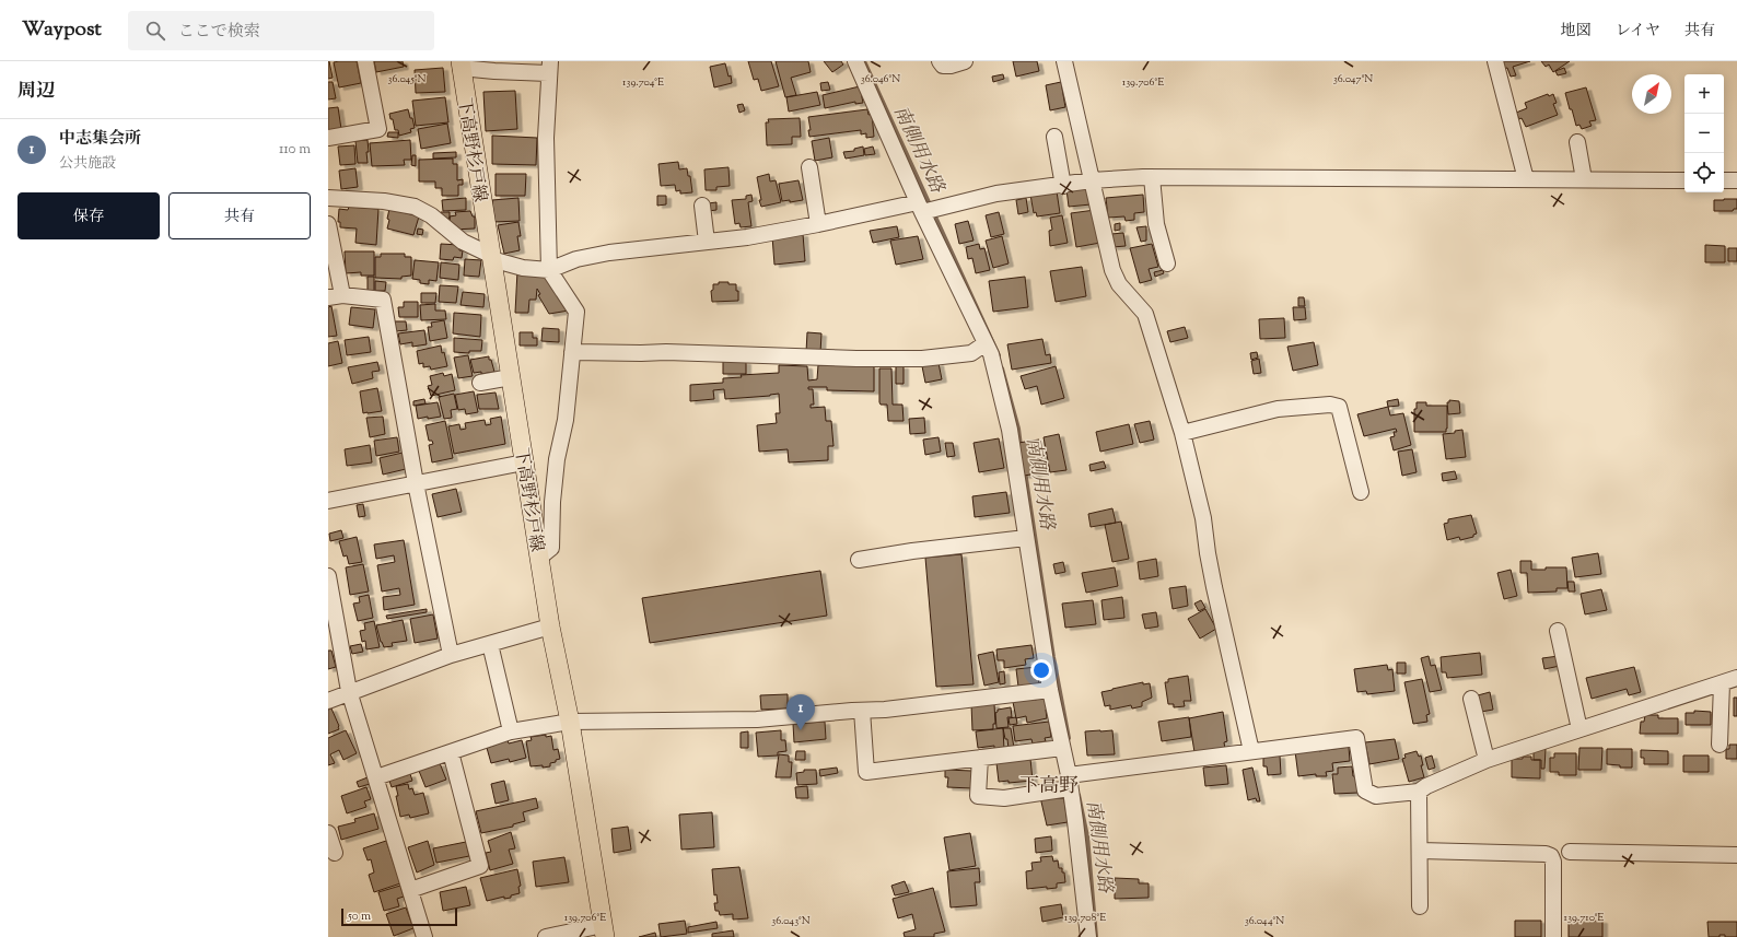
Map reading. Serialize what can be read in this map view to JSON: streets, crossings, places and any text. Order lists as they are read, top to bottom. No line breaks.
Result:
{"streets":{"main road":["下高野杉戸線"]},"districts":["下高野"],"water":["南側用水路"],"scale_bar":"50 m","north":"top right","page":{"header":"Waypost","search":"ここで検索","nav":["地図","レイヤ","共有"],"heading":"周辺","map_buttons":["+","−"],"list":[{"mark":"1","name":"中志集会所","note":"公共施設","value":"110 m"}],"buttons":["保存","共有"],"pins":"1","scale":"50 m"},"coordinates":["36.045°N","36.046°N","36.047°N","139.704°E","139.706°E","139.708°E","139.710°E","36.043°N","36.044°N"]}
